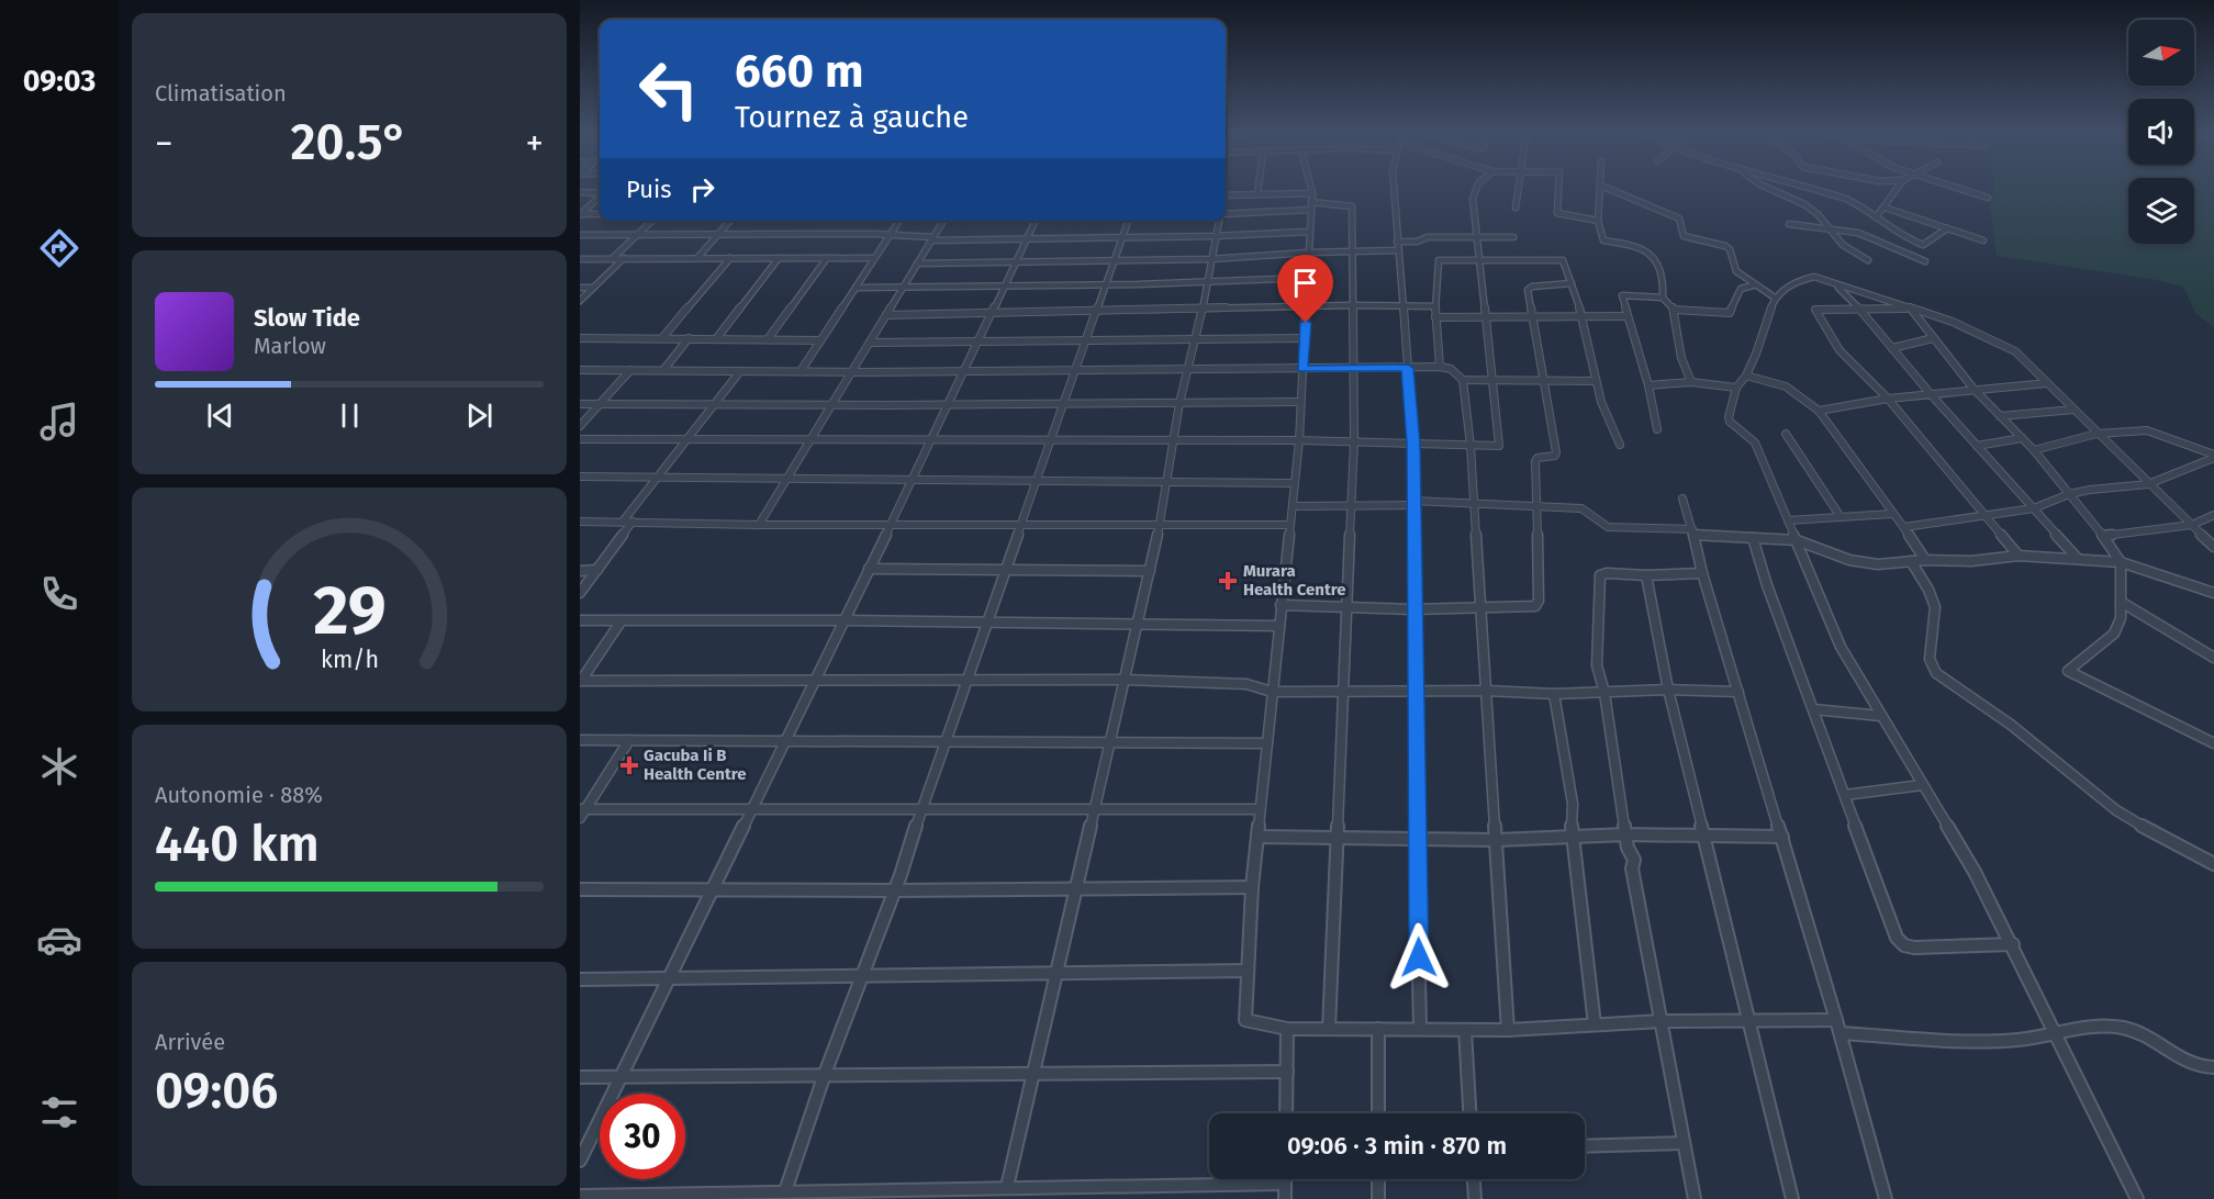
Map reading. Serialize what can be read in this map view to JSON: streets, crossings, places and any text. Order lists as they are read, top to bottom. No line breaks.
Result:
{"places":{"health":["Murara Health Centre","Gacuba Ii B Health Centre"]},"north":"right","page":{"tabs":"09:03","tile":["Climatisation",["Autonomie · 88%","440 km"],["Arrivée","09:06"]],"turn":["660 m","Tournez à gauche"],"heat":["−","20.5°","+"],"then":"Puis","song":["Slow Tide","Marlow"],"limit":"30","trip":"09:06 · 3 min · 870 m","gauge":["29","km/h"]}}
